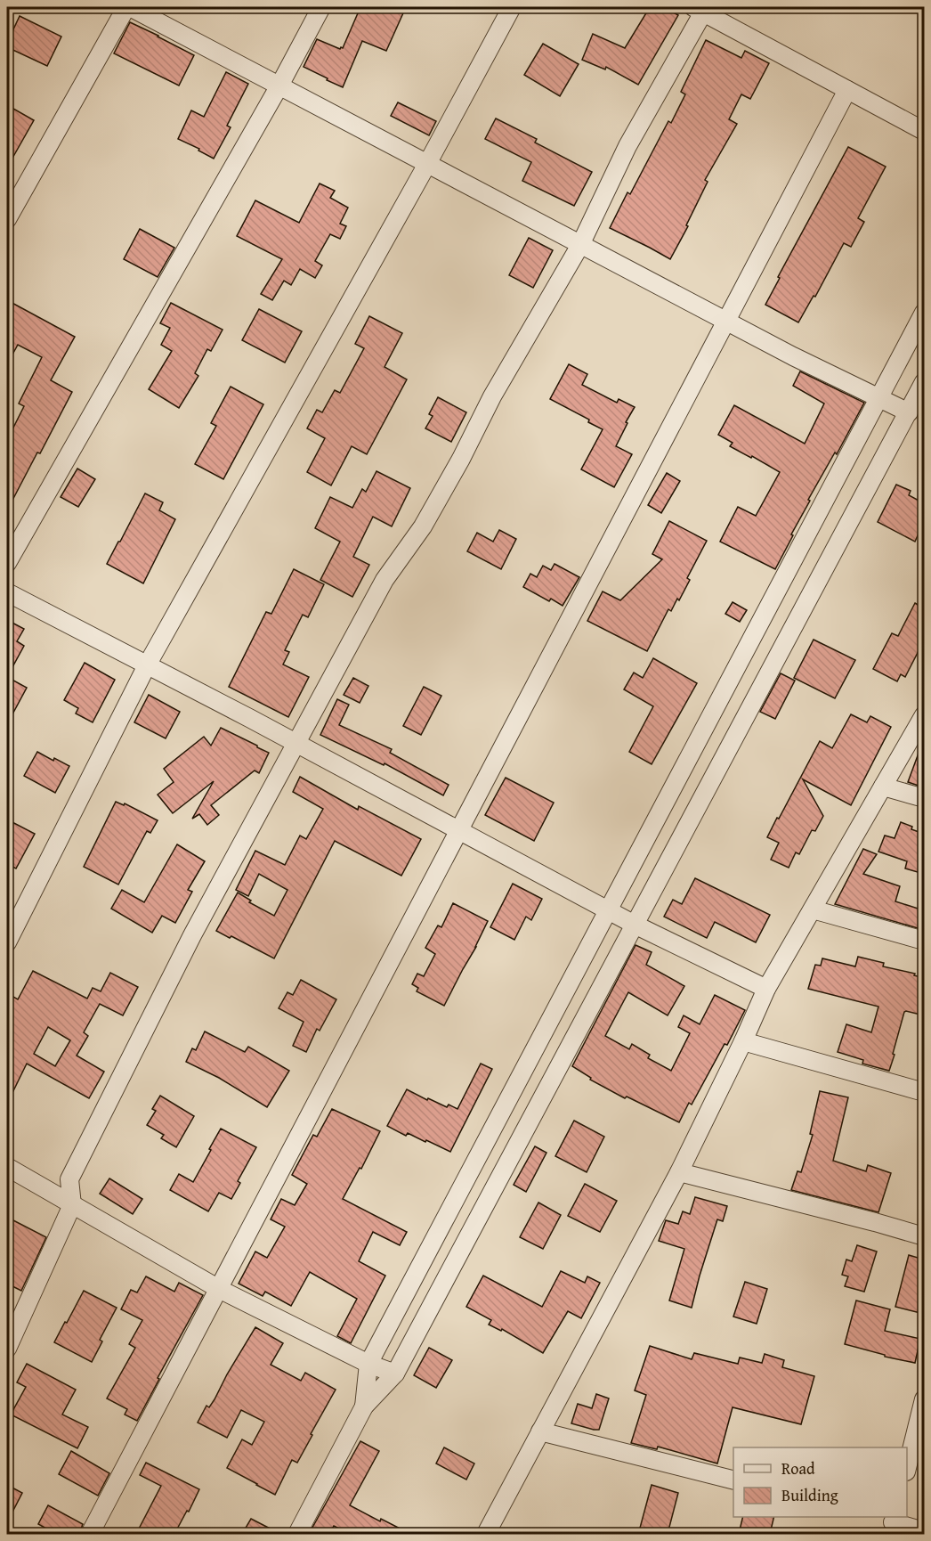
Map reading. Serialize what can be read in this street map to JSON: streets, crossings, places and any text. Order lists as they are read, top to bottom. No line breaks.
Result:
{"legend":["Road","Building"]}
